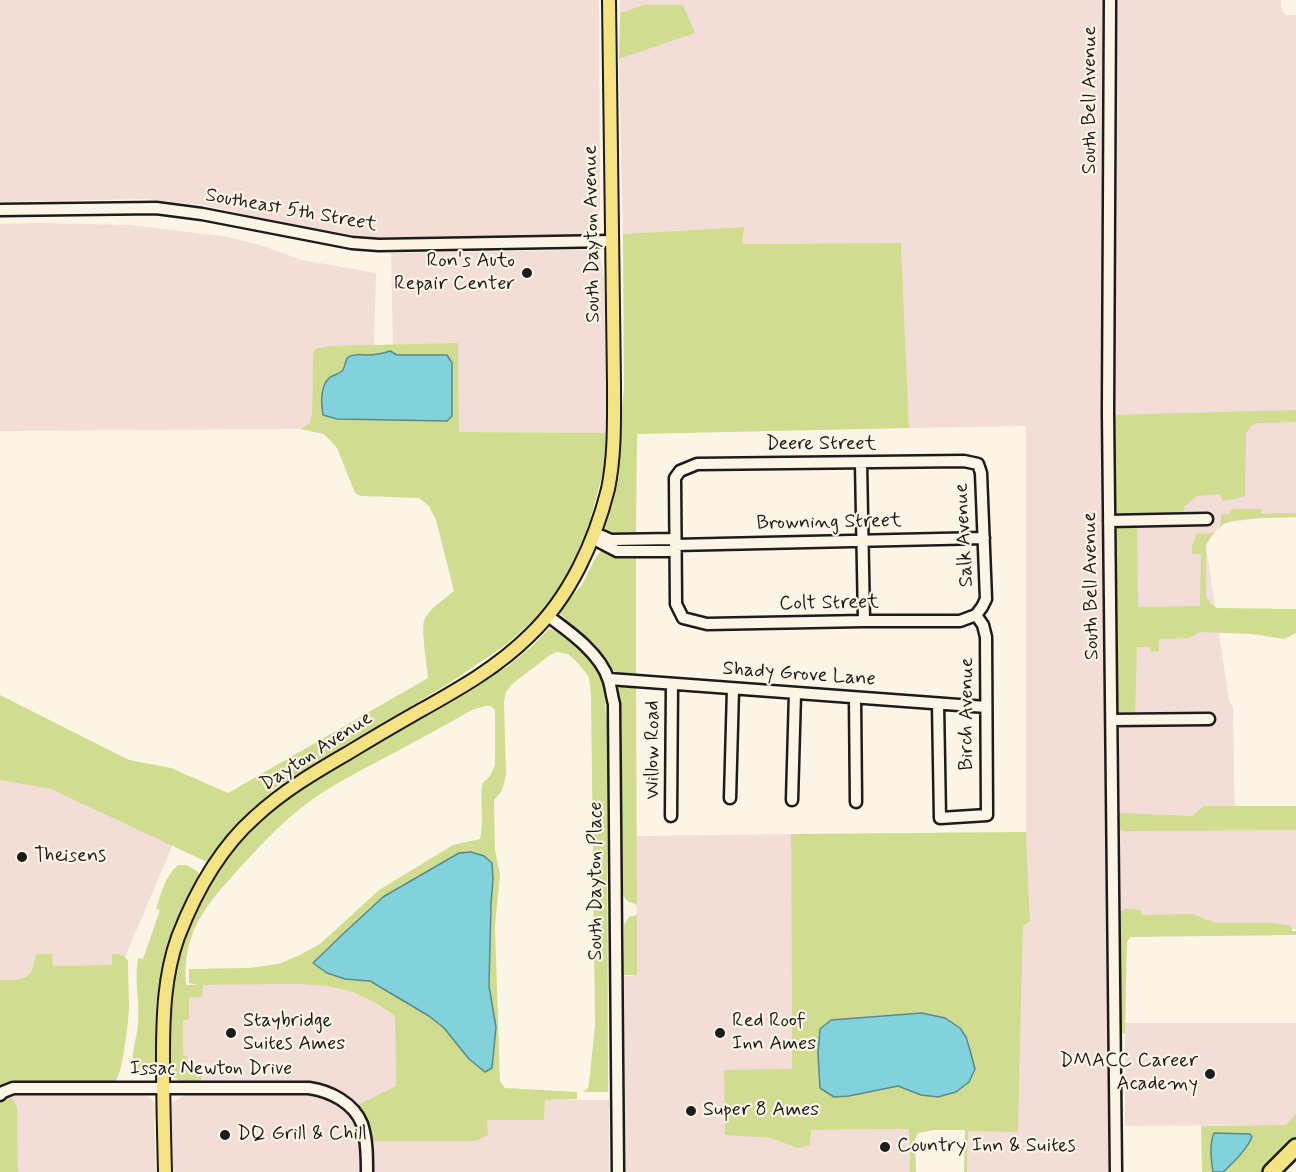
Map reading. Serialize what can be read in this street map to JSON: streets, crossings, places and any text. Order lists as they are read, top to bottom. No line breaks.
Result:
{"streets":{"main road":["South Dayton Avenue","Dayton Avenue"],"street":["South Bell Avenue","Southeast 5th Street","Deere Street","Browning Street","Salk Avenue","Colt Street","Shady Grove Lane","Birch Avenue","Willow Road","South Dayton Place","Issac Newton Drive"]},"crossings":[["Southeast 5th Street","South Dayton Avenue"],["South Dayton Avenue","Dayton Avenue"],["Deere Street","Browning Street"],["Deere Street","Salk Avenue"],["Deere Street","Colt Street"],["Browning Street","Salk Avenue"],["Browning Street","Colt Street"],["Browning Street","Dayton Avenue"],["Salk Avenue","Colt Street"],["Salk Avenue","Birch Avenue"],["Colt Street","Birch Avenue"],["Shady Grove Lane","Birch Avenue"],["Shady Grove Lane","Willow Road"],["Shady Grove Lane","South Dayton Place"],["Dayton Avenue","South Dayton Place"],["Dayton Avenue","Issac Newton Drive"]],"places":["Ron's Auto Repair Center","Theisens","Staybridge Suites Ames","Red Roof Inn Ames","DMACC Career Academy","Super 8 Ames","DQ Grill & Chill","Country Inn & Suites"]}
